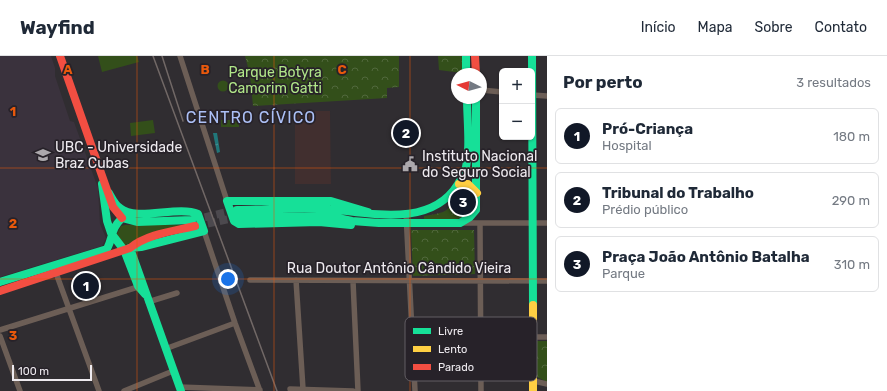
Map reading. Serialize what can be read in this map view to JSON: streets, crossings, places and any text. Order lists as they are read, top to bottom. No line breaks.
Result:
{"streets":{"street":["Rua Doutor Antônio Cândido Vieira"]},"districts":["CENTRO CÍVICO"],"parks":["Parque Botyra Camorim Gatti"],"places":{"school or university":["UBC - Universidade Braz Cubas"],"public building":["Instituto Nacional do Seguro Social"]},"legend":["Livre","Lento","Parado"],"scale_bar":"100 m","north":"left","page":{"header":"Wayfind","nav":["Início","Mapa","Sobre","Contato"],"heading":["Por perto","3 resultados"],"map_buttons":["+","−"],"list":[{"mark":"1","name":"Pró-Criança","note":"Hospital","value":"180 m"},{"mark":"2","name":"Tribunal do Trabalho","note":"Prédio público","value":"290 m"},{"mark":"3","name":"Praça João Antônio Batalha","note":"Parque","value":"310 m"}],"pins":["2","3","1"],"scale":"100 m"},"grid":{"columns":["A","B","C"],"rows":["1","2","3"]}}
